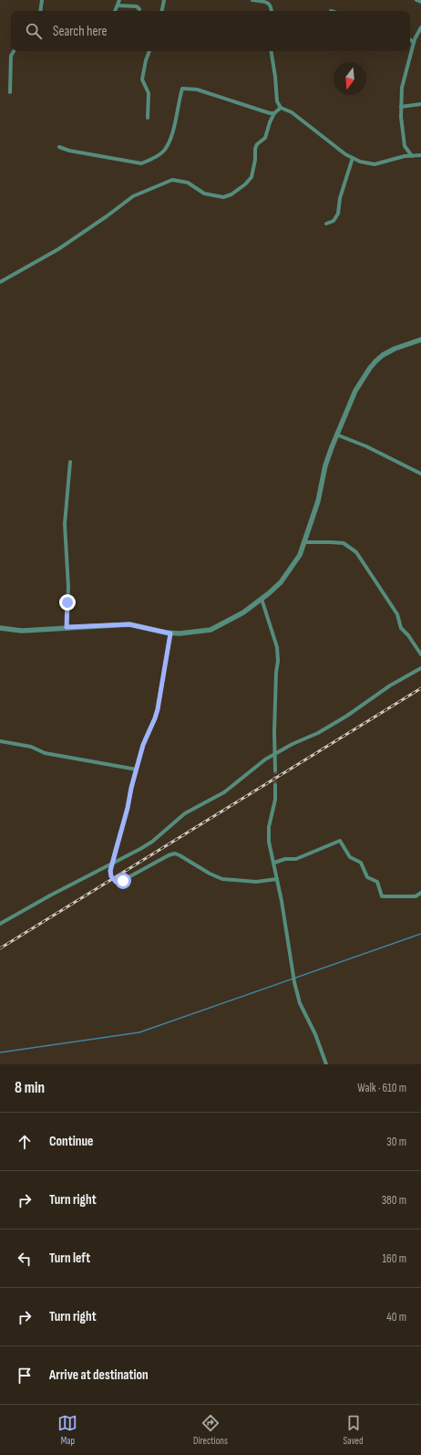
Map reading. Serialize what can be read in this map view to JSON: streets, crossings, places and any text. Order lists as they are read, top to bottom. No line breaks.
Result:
{"north":"bottom","page":{"search":"Search here","heading":["8 min","Walk · 610 m"],"list":[["Continue","30 m"],["Turn right","380 m"],["Turn left","160 m"],["Turn right","40 m"],"Arrive at destination"],"nav":["Map","Directions","Saved"]}}
